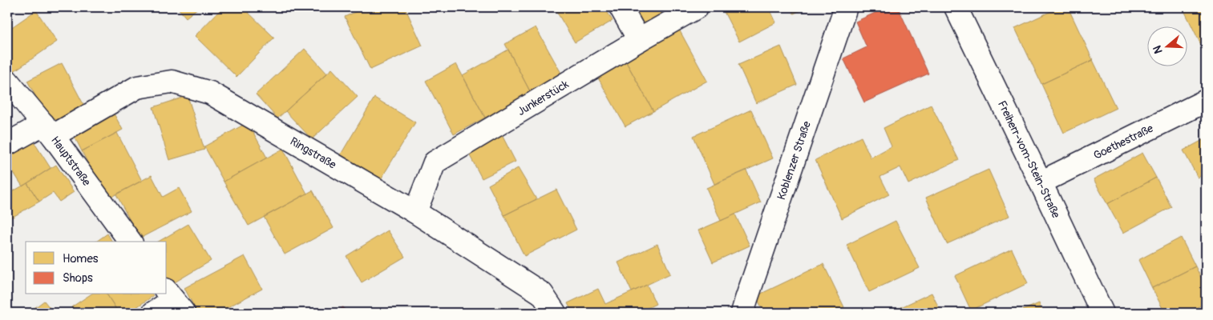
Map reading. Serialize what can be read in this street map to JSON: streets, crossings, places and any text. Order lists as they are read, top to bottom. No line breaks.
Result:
{"streets":{"street":["Junkerstück","Goethestraße","Ringstraße","Koblenzer Straße","Freiherr-vom-Stein-Straße","Hauptstraße"]},"crossings":[["Junkerstück","Ringstraße"],["Goethestraße","Freiherr-vom-Stein-Straße"],["Ringstraße","Hauptstraße"]],"legend":["Homes","Shops"],"north":"left"}
